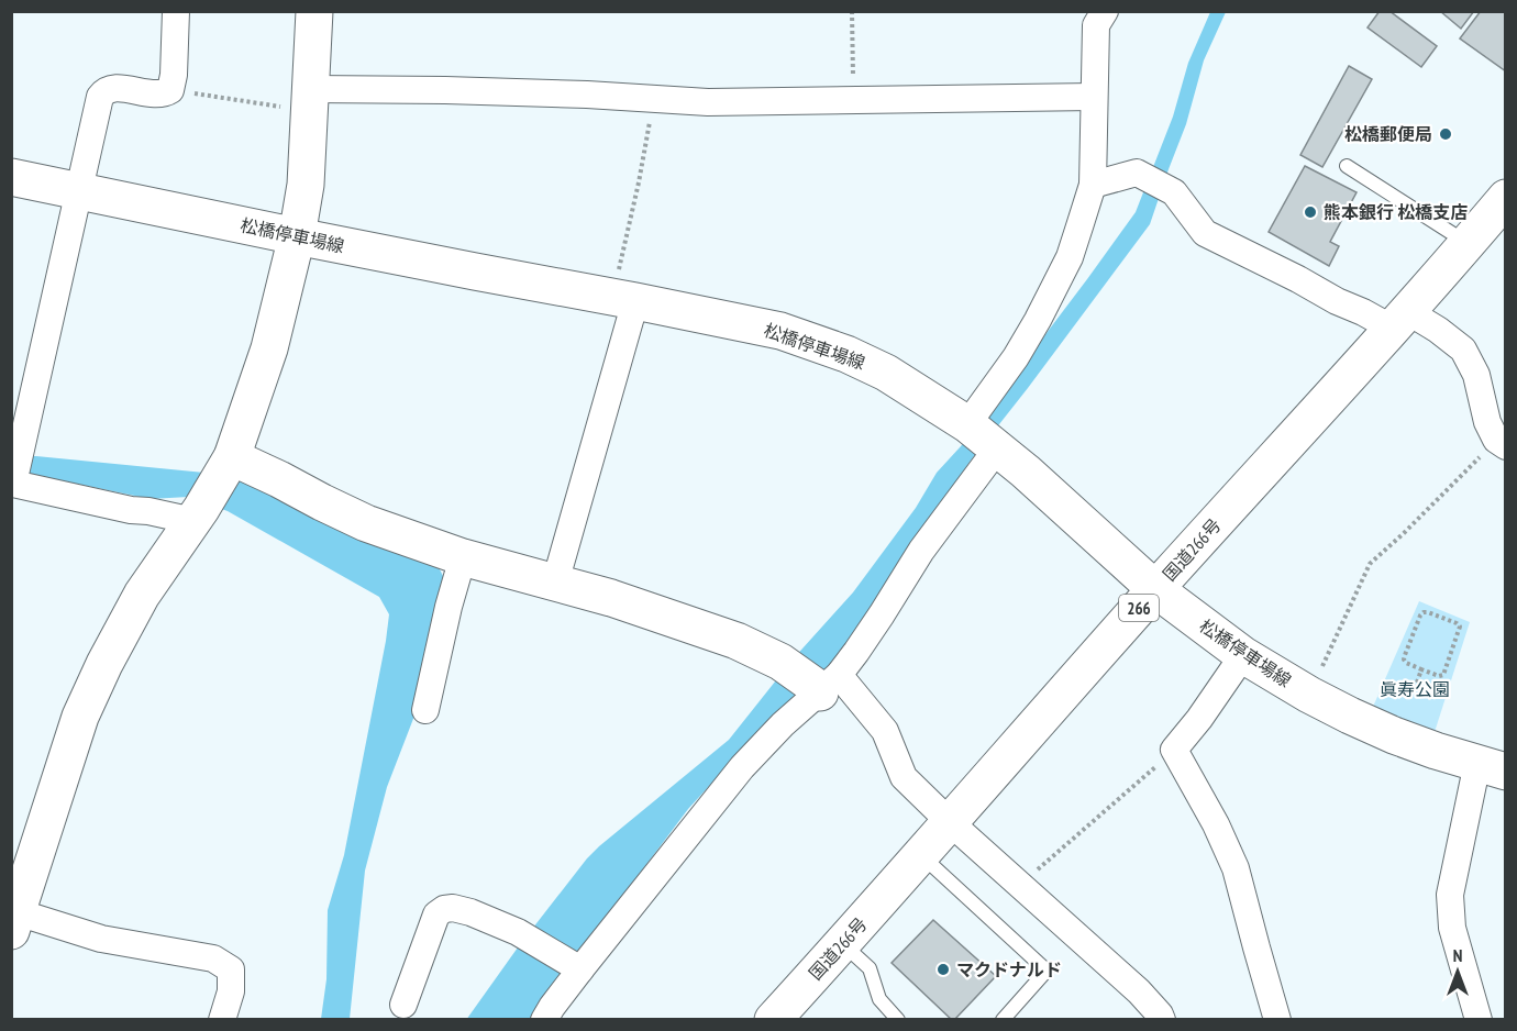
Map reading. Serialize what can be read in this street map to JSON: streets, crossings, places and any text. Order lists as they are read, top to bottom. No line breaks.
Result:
{"streets":{"main road":["松橋停車場線","国道266号","266"]},"crossings":[["松橋停車場線","国道266号"]],"parks":["眞寿公園"],"places":["松橋郵便局","熊本銀行 松橋支店","マクドナルド"],"north":"top"}
